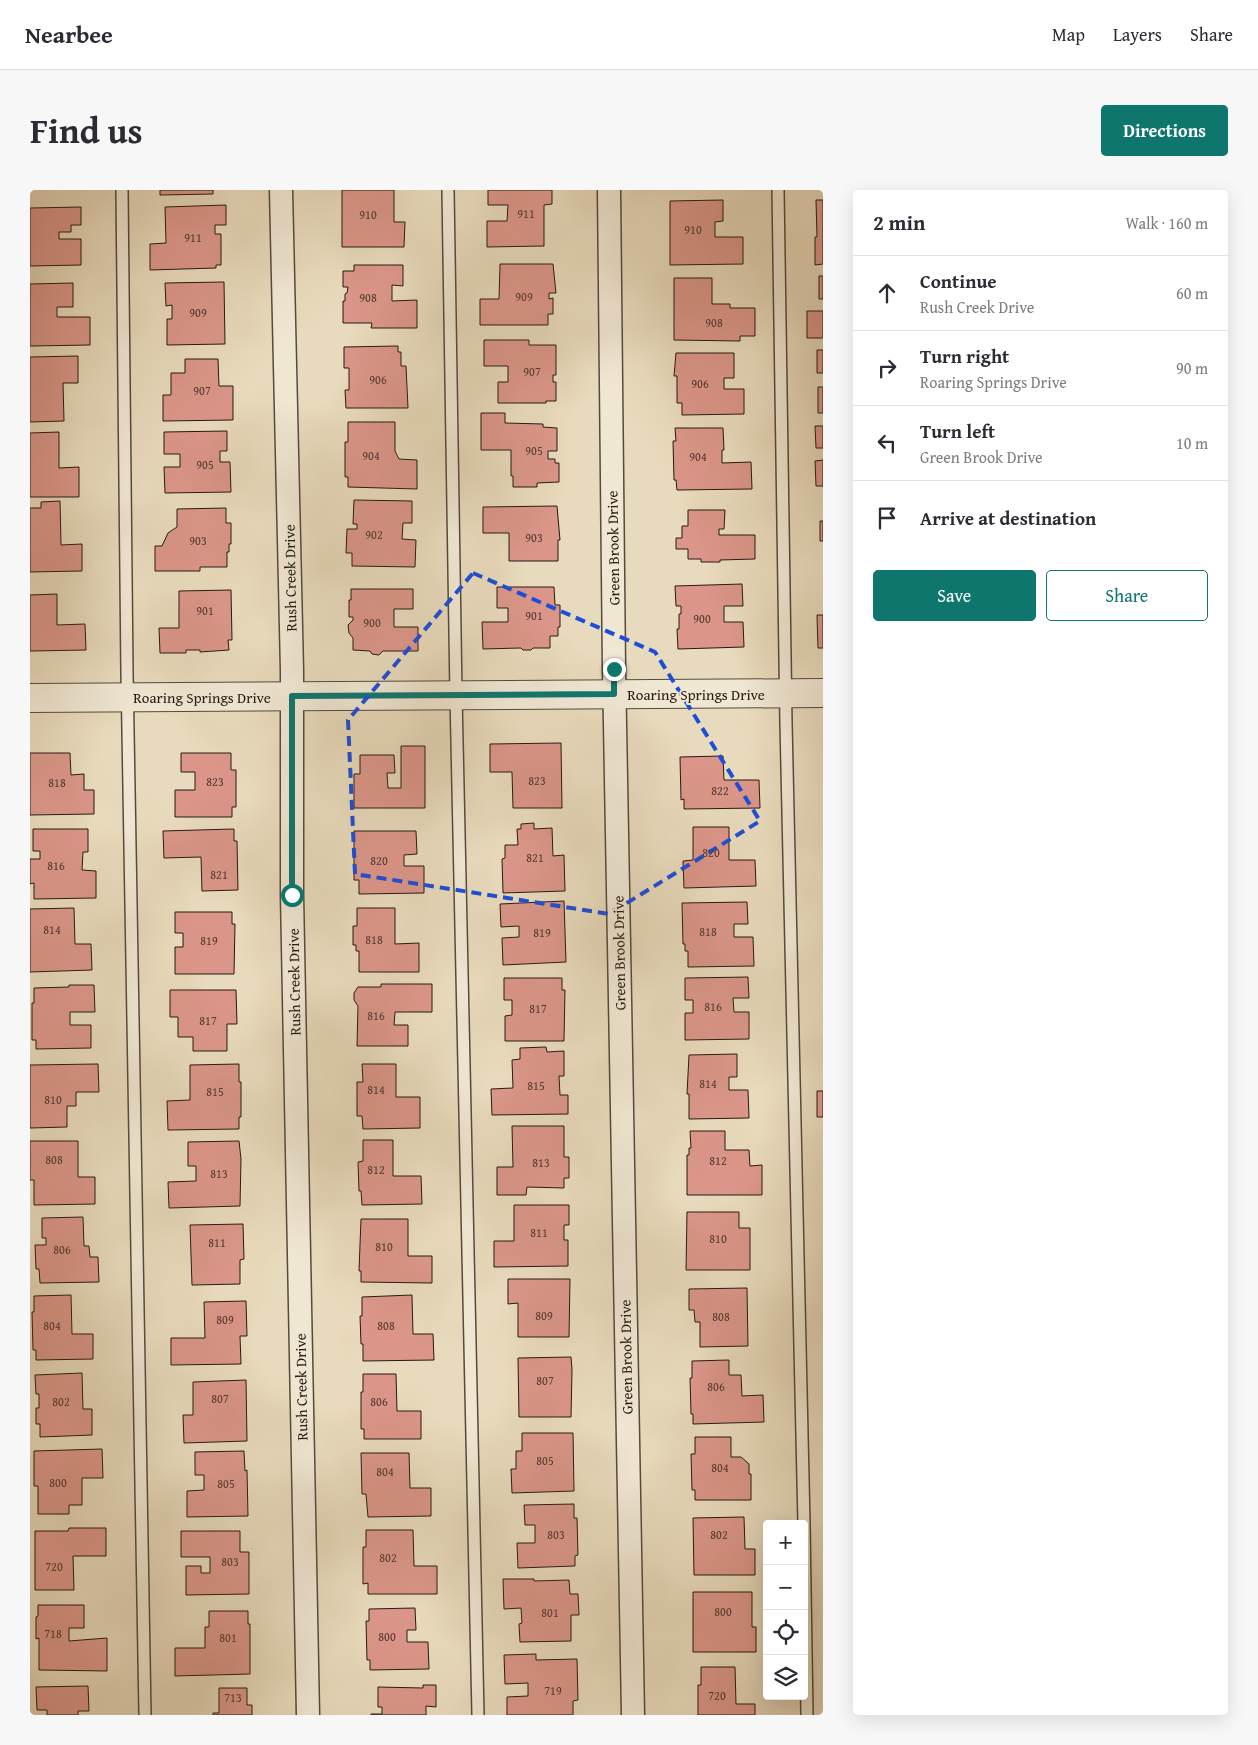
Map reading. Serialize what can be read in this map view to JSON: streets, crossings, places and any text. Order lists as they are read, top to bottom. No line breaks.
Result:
{"streets":{"street":["Green Brook Drive","Rush Creek Drive","Roaring Springs Drive"]},"crossings":[["Green Brook Drive","Roaring Springs Drive"],["Rush Creek Drive","Roaring Springs Drive"]],"house_numbers":["911","910","910","911","909","908","909","908","907","906","906","907","905","904","904","905","902","903","903","901","901","900","900","823","823","818","822","820","821","820","816","821","814","818","819","818","819","816","817","816","817","814","815","814","815","810","808","812","813","812","813","811","810","811","810","806","809","808","809","804","808","807","806","807","802","806","805","804","804","800","805","803","802","802","803","720","800","801","718","800","801","719","720","713"],"page":{"header":"Nearbee","nav":["Map","Layers","Share"],"title":"Find us","buttons":["Directions",["Save","Share"]],"heading":["2 min","Walk · 160 m"],"list":[["Continue","Rush Creek Drive","60 m"],["Turn right","Roaring Springs Drive","90 m"],["Turn left","Green Brook Drive","10 m"],"Arrive at destination"],"map_buttons":["+","−"]}}
